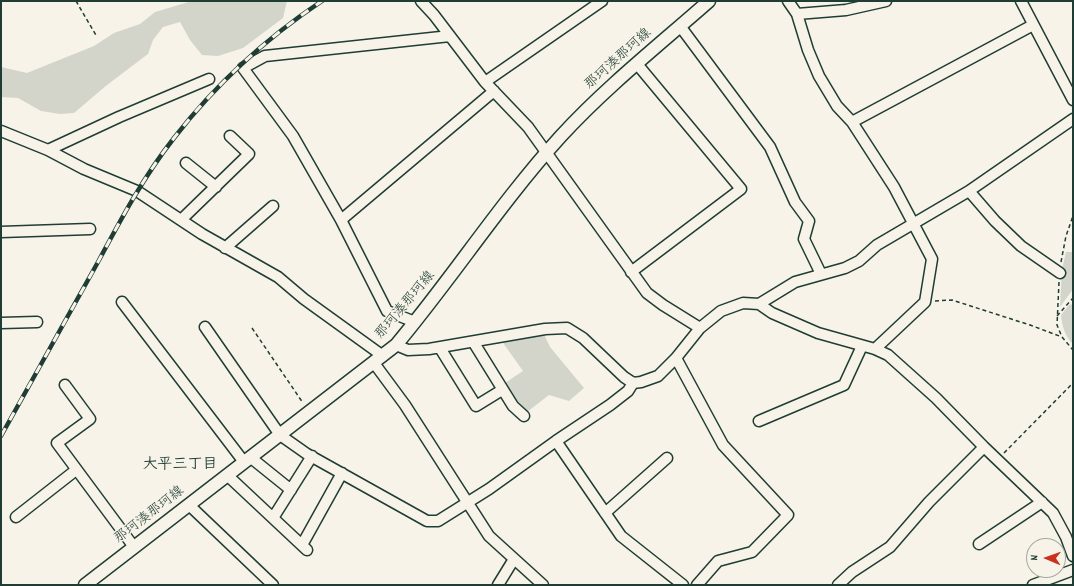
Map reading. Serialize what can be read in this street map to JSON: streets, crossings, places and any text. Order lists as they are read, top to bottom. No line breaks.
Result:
{"streets":{"main road":["那珂湊那珂線"]},"districts":["大平三丁目"],"north":"left"}
